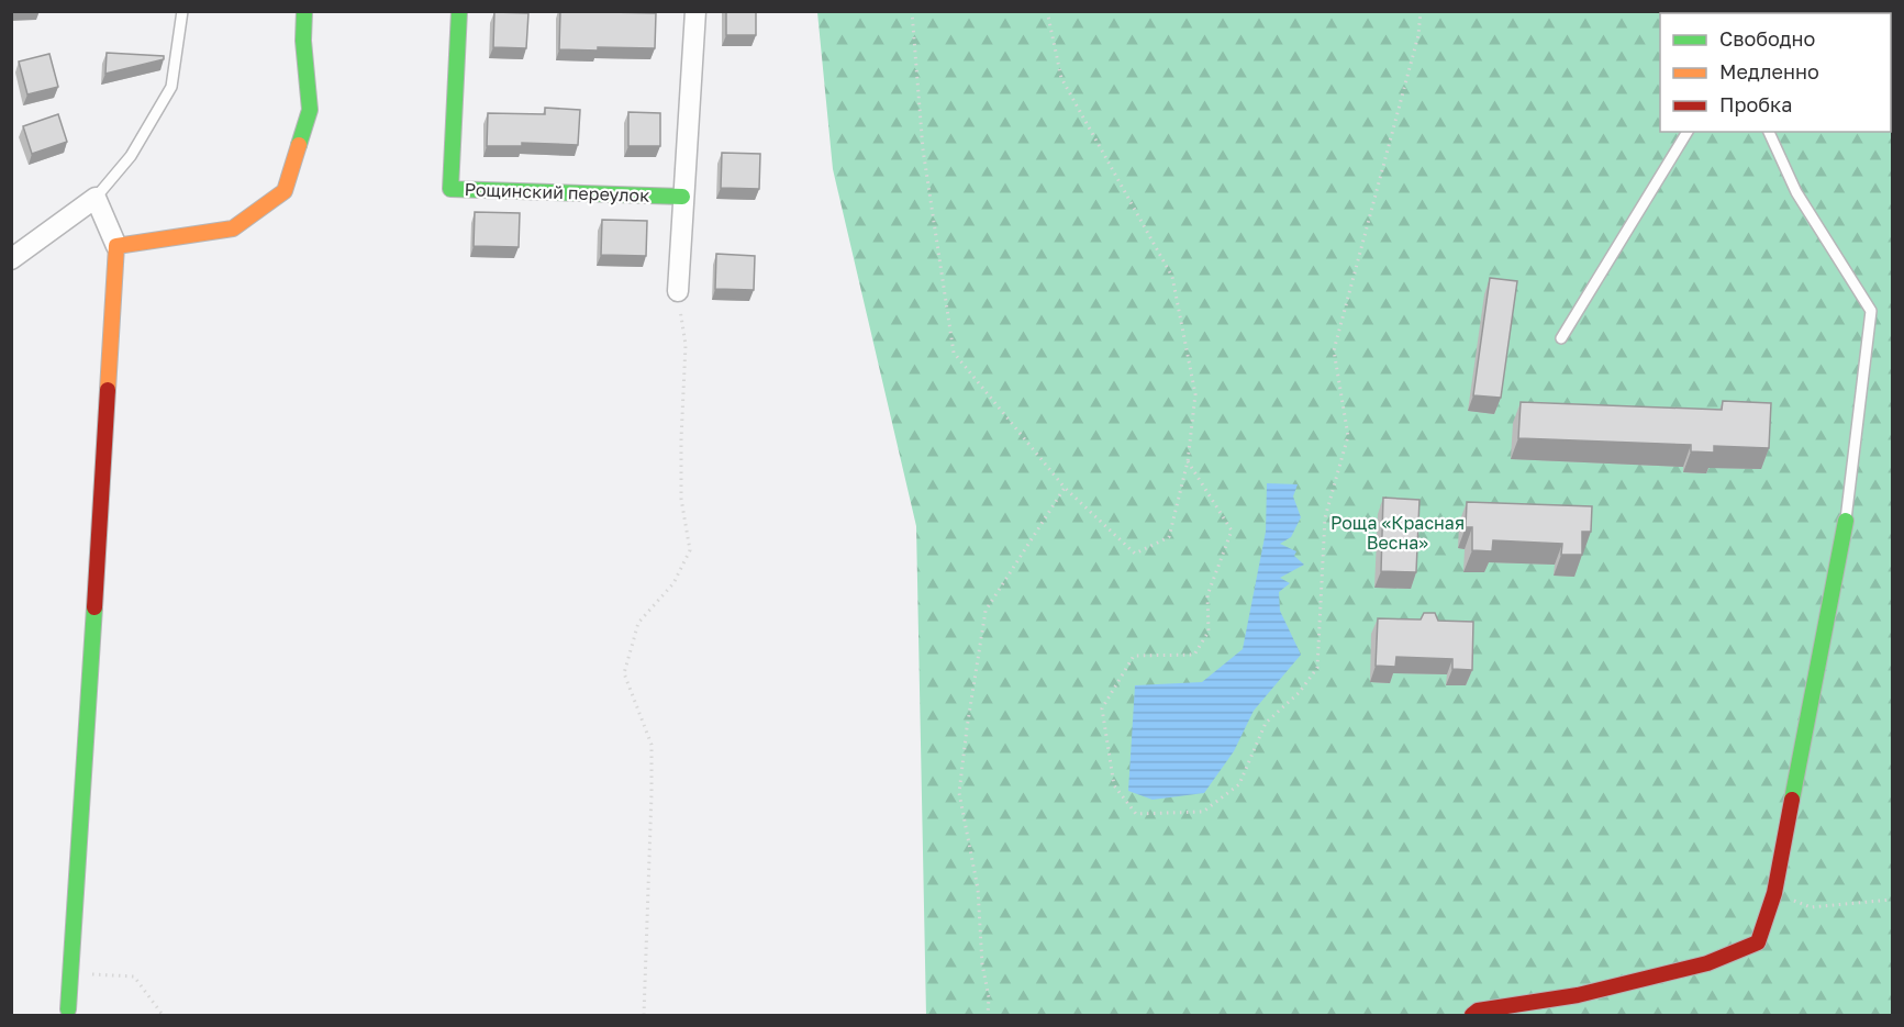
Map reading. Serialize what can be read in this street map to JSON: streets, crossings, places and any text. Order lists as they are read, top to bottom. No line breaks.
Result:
{"streets":{"street":["Рощинский переулок"]},"parks":["Роща «Красная Весна»"],"legend":["Свободно","Медленно","Пробка"]}
